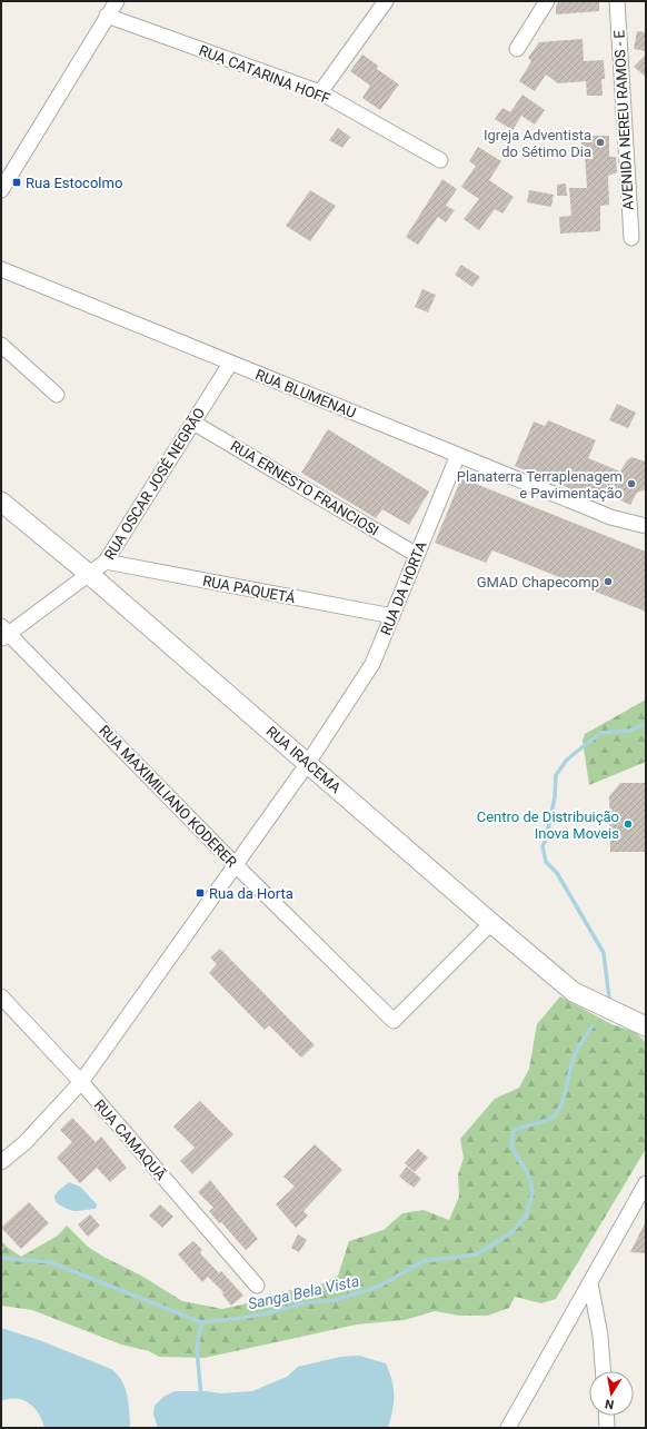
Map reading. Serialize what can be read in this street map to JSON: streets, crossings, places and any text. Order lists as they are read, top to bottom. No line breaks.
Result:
{"streets":{"street":["RUA CATARINA HOFF","AVENIDA NEREU RAMOS - E","RUA BLUMENAU","RUA OSCAR JOSÉ NEGRÃO","RUA ERNESTO FRANCIOSI","RUA DA HORTA","RUA PAQUETÁ","RUA IRACEMA","RUA MAXIMILIANO KODERER","RUA CAMAQUÃ"]},"crossings":[["RUA BLUMENAU","RUA OSCAR JOSÉ NEGRÃO"],["RUA BLUMENAU","RUA DA HORTA"],["RUA OSCAR JOSÉ NEGRÃO","RUA ERNESTO FRANCIOSI"],["RUA OSCAR JOSÉ NEGRÃO","RUA PAQUETÁ"],["RUA OSCAR JOSÉ NEGRÃO","RUA IRACEMA"],["RUA OSCAR JOSÉ NEGRÃO","RUA MAXIMILIANO KODERER"],["RUA ERNESTO FRANCIOSI","RUA DA HORTA"],["RUA DA HORTA","RUA PAQUETÁ"],["RUA DA HORTA","RUA IRACEMA"],["RUA DA HORTA","RUA MAXIMILIANO KODERER"],["RUA DA HORTA","RUA CAMAQUÃ"],["RUA IRACEMA","RUA MAXIMILIANO KODERER"]],"water":["Sanga Bela Vista"],"places":{"other":["Igreja Adventista do Sétimo Dia","Planaterra Terraplenagem e Pavimentação","GMAD Chapecomp","Centro de Distribuição Inova Moveis"],"transit":["Rua Estocolmo","Rua da Horta"]},"north":"bottom"}
